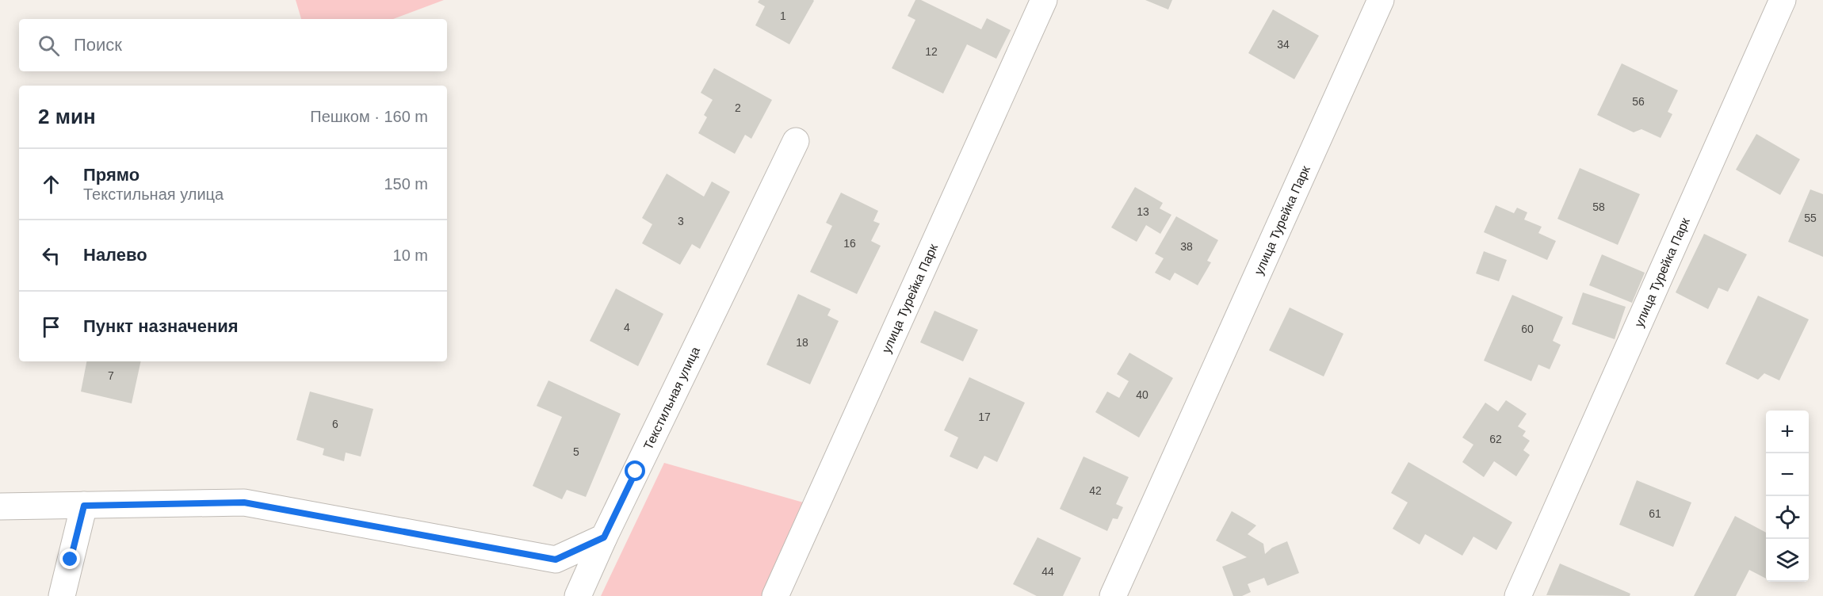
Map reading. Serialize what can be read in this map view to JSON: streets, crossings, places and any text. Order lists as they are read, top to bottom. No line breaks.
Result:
{"streets":{"street":["улица Турейка Парк","Текстильная улица"]},"house_numbers":["1","34","12","56","2","58","13","55","3","16","38","4","60","18","7","40","17","6","62","5","42","61","44"],"page":{"search":"Поиск","heading":["2 мин","Пешком · 160 m"],"list":[["Прямо","Текстильная улица","150 m"],["Налево","10 m"],"Пункт назначения"],"map_buttons":["+","−"]}}
